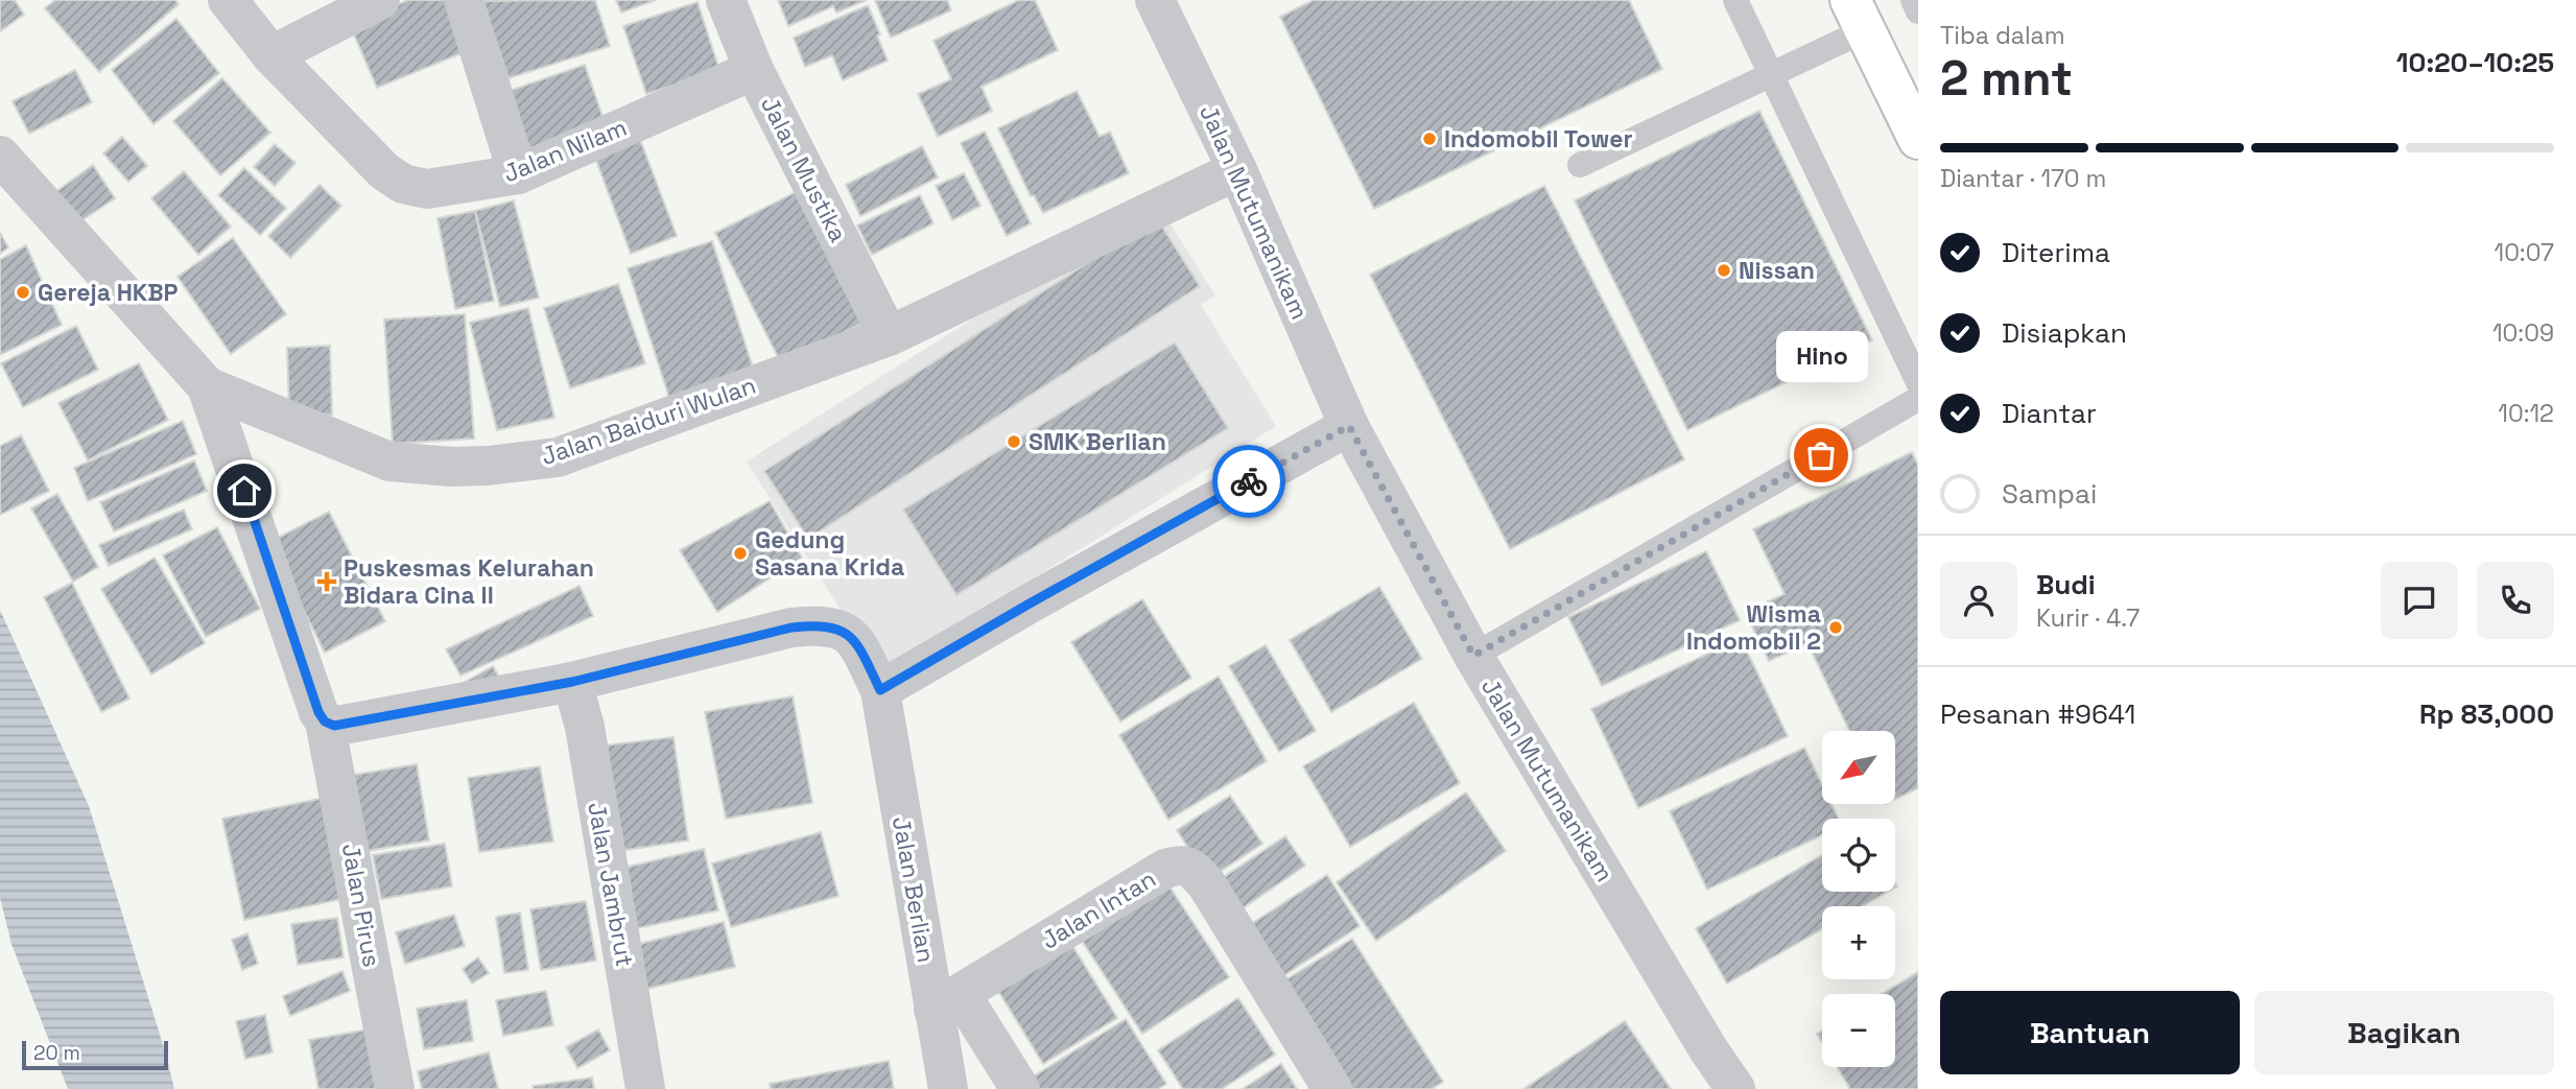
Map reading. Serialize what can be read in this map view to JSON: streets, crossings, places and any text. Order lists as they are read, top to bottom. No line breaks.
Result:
{"streets":{"street":["Jalan Nilam","Jalan Mustika","Jalan Mutumanikam","Jalan Baiduri Wulan","Jalan Jambrut","Jalan Berlian","Jalan Pirus","Jalan Intan"]},"crossings":[["Jalan Nilam","Jalan Mustika"],["Jalan Mustika","Jalan Baiduri Wulan"],["Jalan Mutumanikam","Jalan Baiduri Wulan"],["Jalan Baiduri Wulan","Jalan Pirus"],["Jalan Jambrut","Jalan Berlian"],["Jalan Berlian","Jalan Pirus"],["Jalan Berlian","Jalan Intan"]],"places":{"other":["Indomobil Tower","Nissan","Gereja HKBP","SMK Berlian","Hino","Gedung Sasana Krida","Wisma Indomobil 2"],"health":["Puskesmas Kelurahan Bidara Cina II"]},"scale_bar":"20 m","north":"bottom left","page":{"heading":["2 mnt","Tiba dalam","10:20–10:25"],"panel":["Budi","Kurir · 4.7","Pesanan #9641","Rp 83,000"],"bar":"Diantar · 170 m","list":[["Diterima","10:07"],["Disiapkan","10:09"],["Diantar","10:12"],"Sampai"],"bubble":"Hino","map_buttons":["+","−"],"buttons":["Bantuan","Bagikan"],"scale":"20 m"}}
